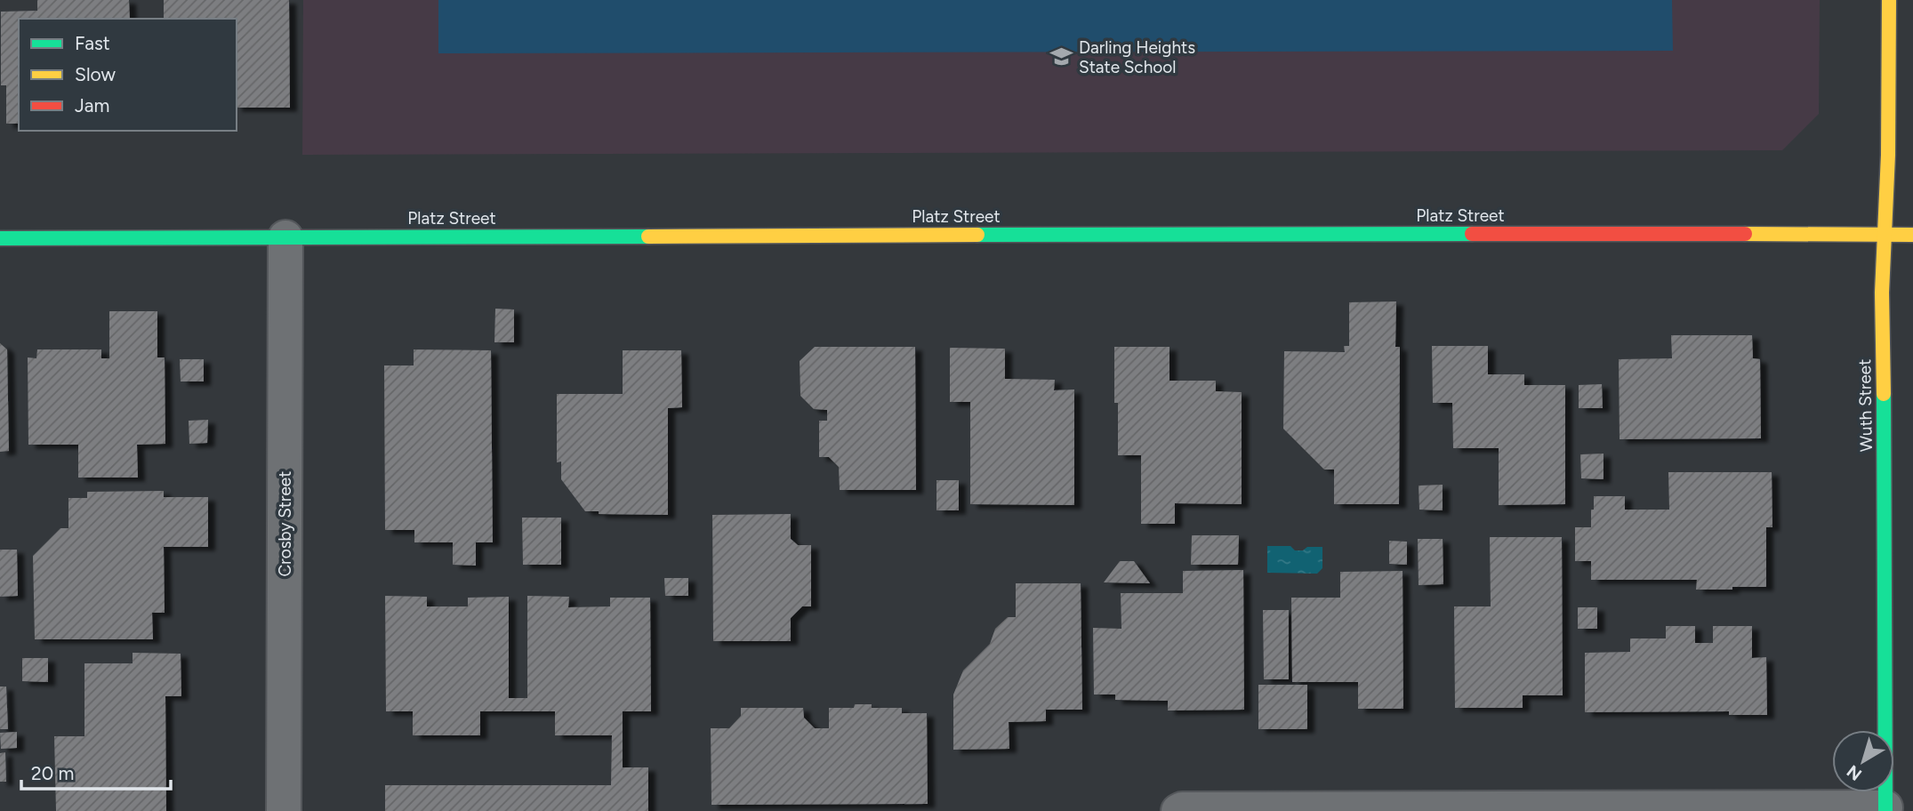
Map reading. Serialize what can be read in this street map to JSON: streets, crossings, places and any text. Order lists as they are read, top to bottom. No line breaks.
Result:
{"streets":{"street":["Platz Street","Wuth Street","Crosby Street"]},"crossings":[["Platz Street","Wuth Street"],["Platz Street","Crosby Street"]],"places":{"school or university":["Darling Heights State School"]},"legend":["Fast","Slow","Jam"],"scale_bar":"20 m","north":"bottom left"}
